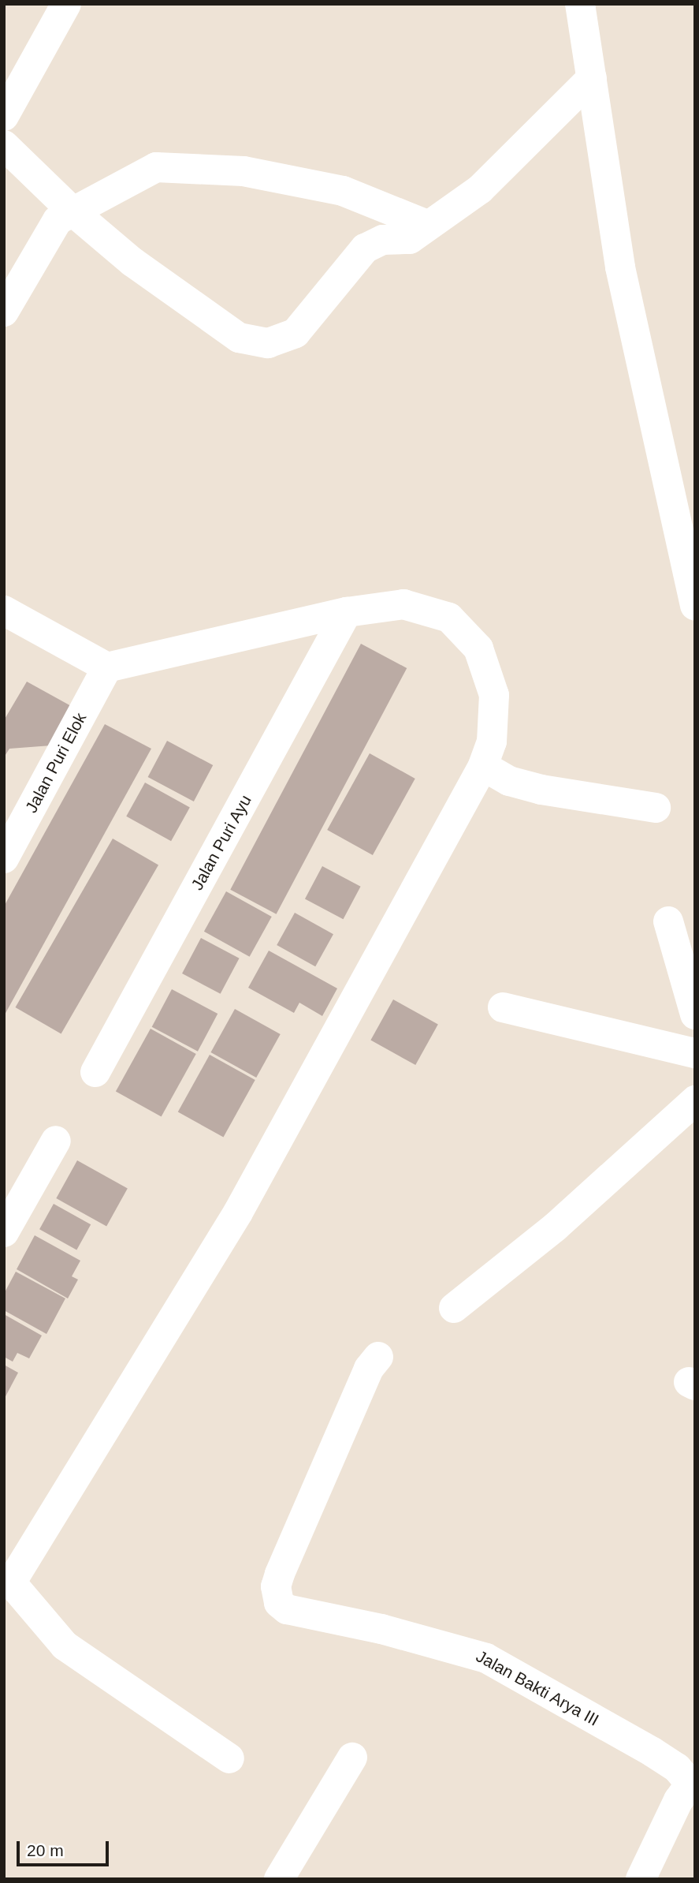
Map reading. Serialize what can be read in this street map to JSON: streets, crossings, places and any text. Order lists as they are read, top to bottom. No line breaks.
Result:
{"streets":{"street":["Jalan Puri Elok","Jalan Puri Ayu","Jalan Bakti Arya III"]},"scale_bar":"20 m"}
